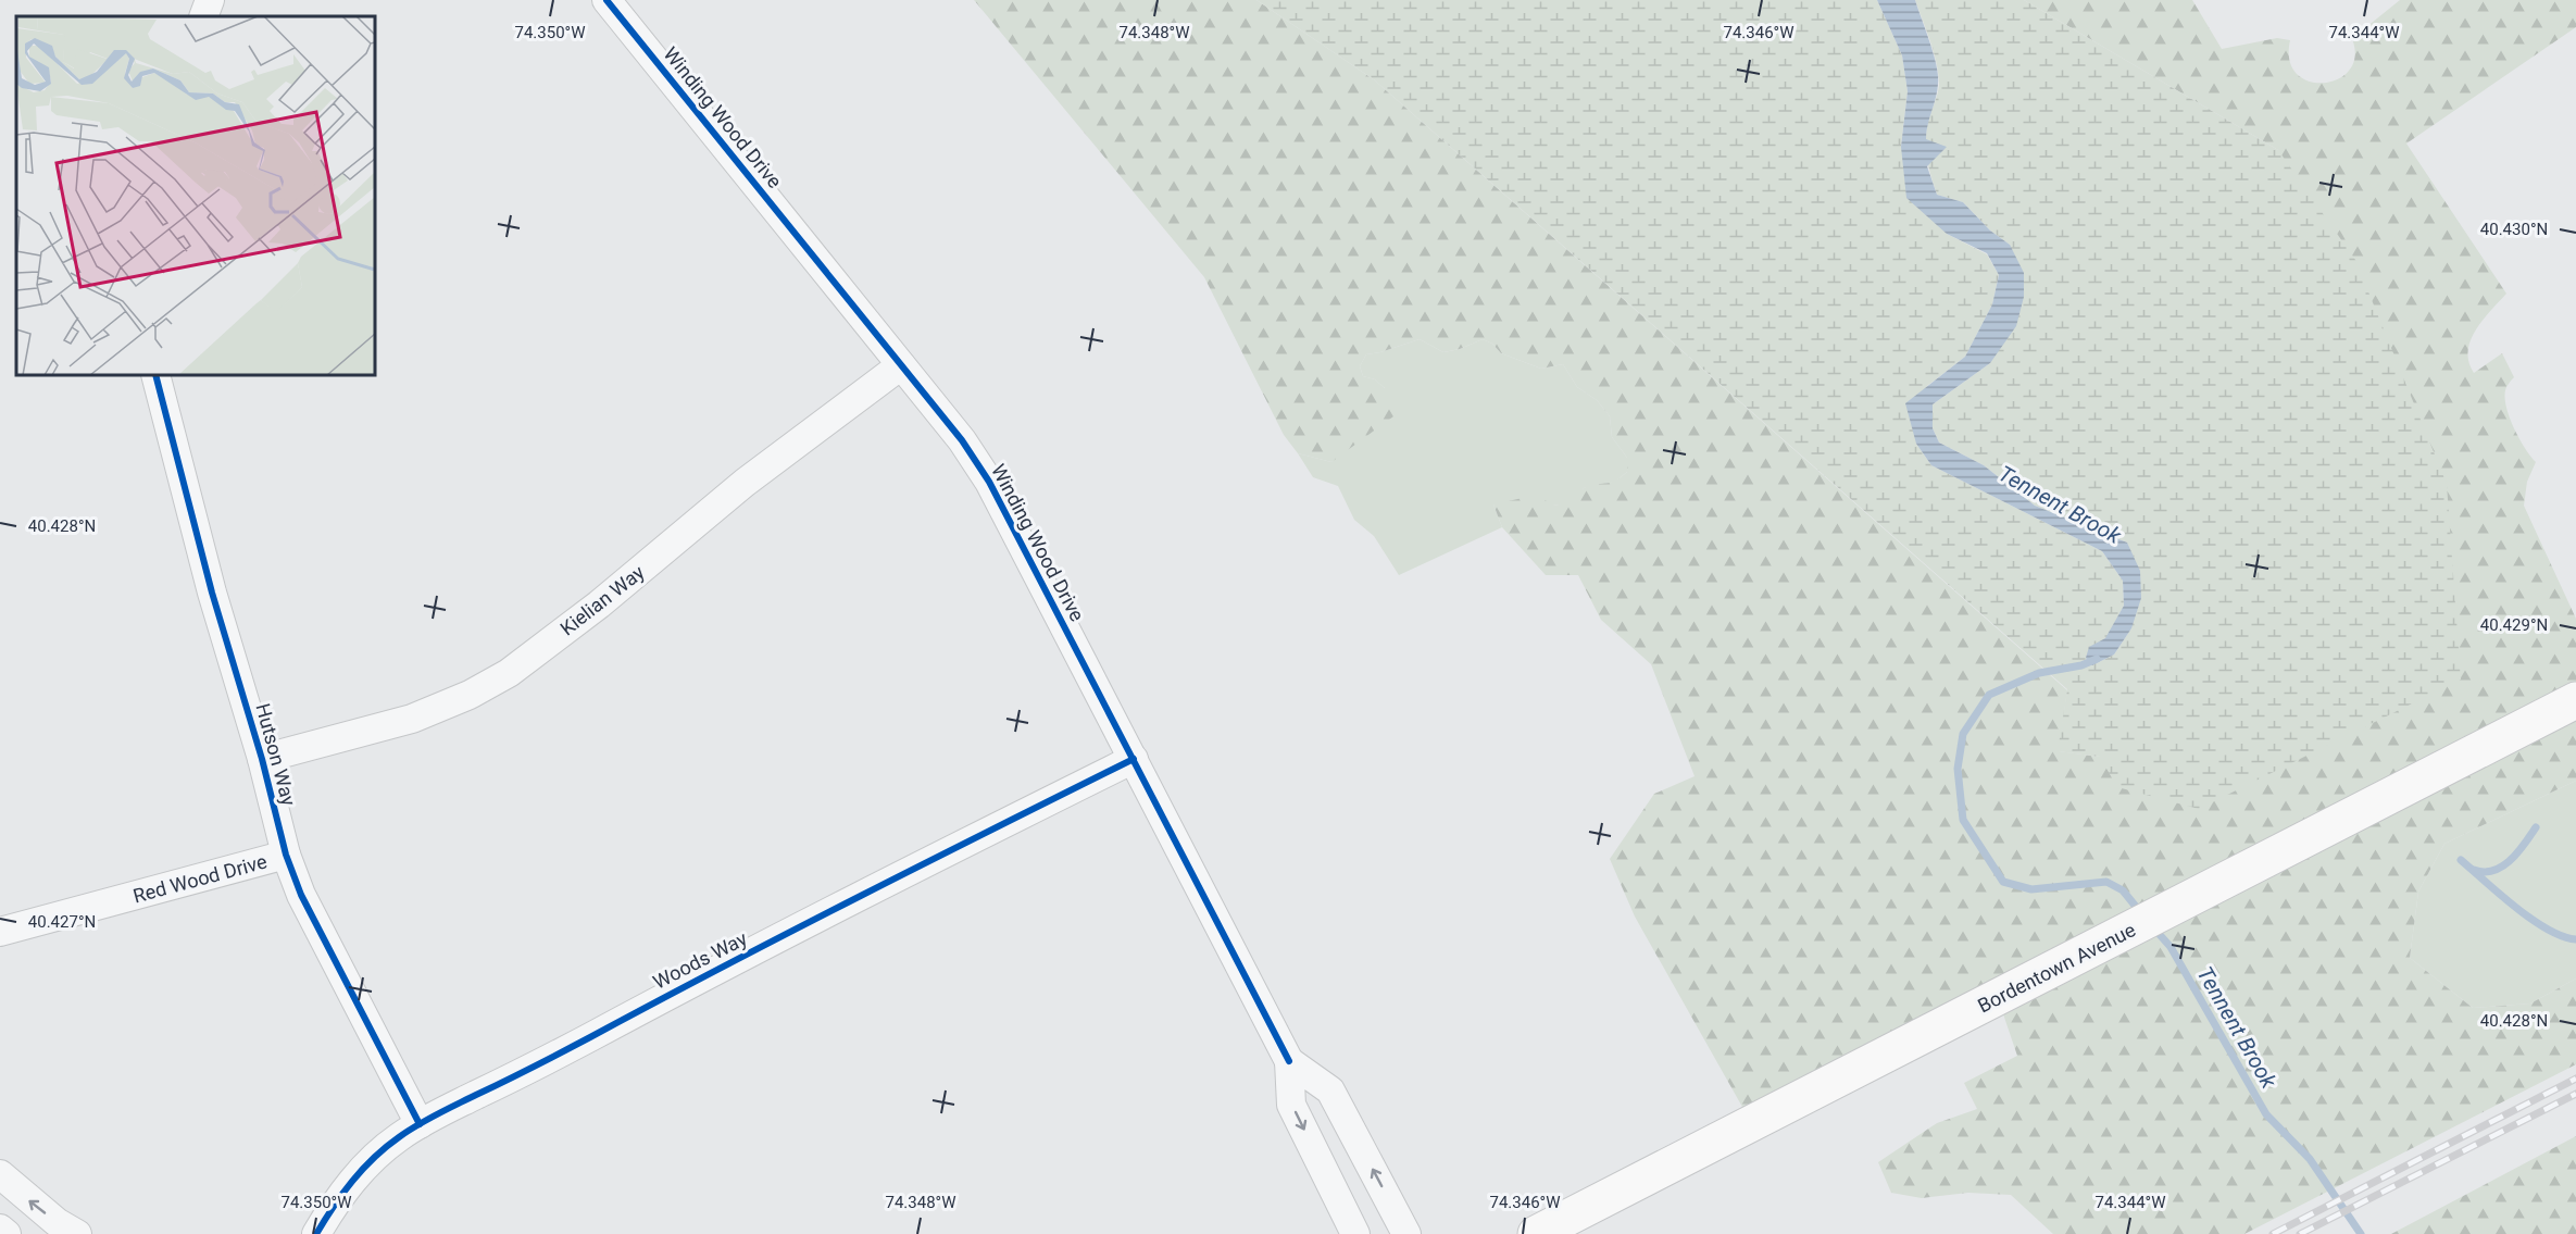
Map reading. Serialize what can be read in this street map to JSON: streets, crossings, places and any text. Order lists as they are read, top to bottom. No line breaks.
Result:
{"streets":{"main road":["Bordentown Avenue"],"street":["Winding Wood Drive","Kielian Way","Hutson Way","Red Wood Drive","Woods Way"]},"crossings":[["Winding Wood Drive","Kielian Way"],["Winding Wood Drive","Woods Way"],["Kielian Way","Hutson Way"],["Hutson Way","Red Wood Drive"],["Hutson Way","Woods Way"]],"water":["Tennent Brook"],"coordinates":["74.350°W","74.348°W","74.346°W","74.344°W","40.430°N","40.428°N","40.429°N","40.427°N"]}
